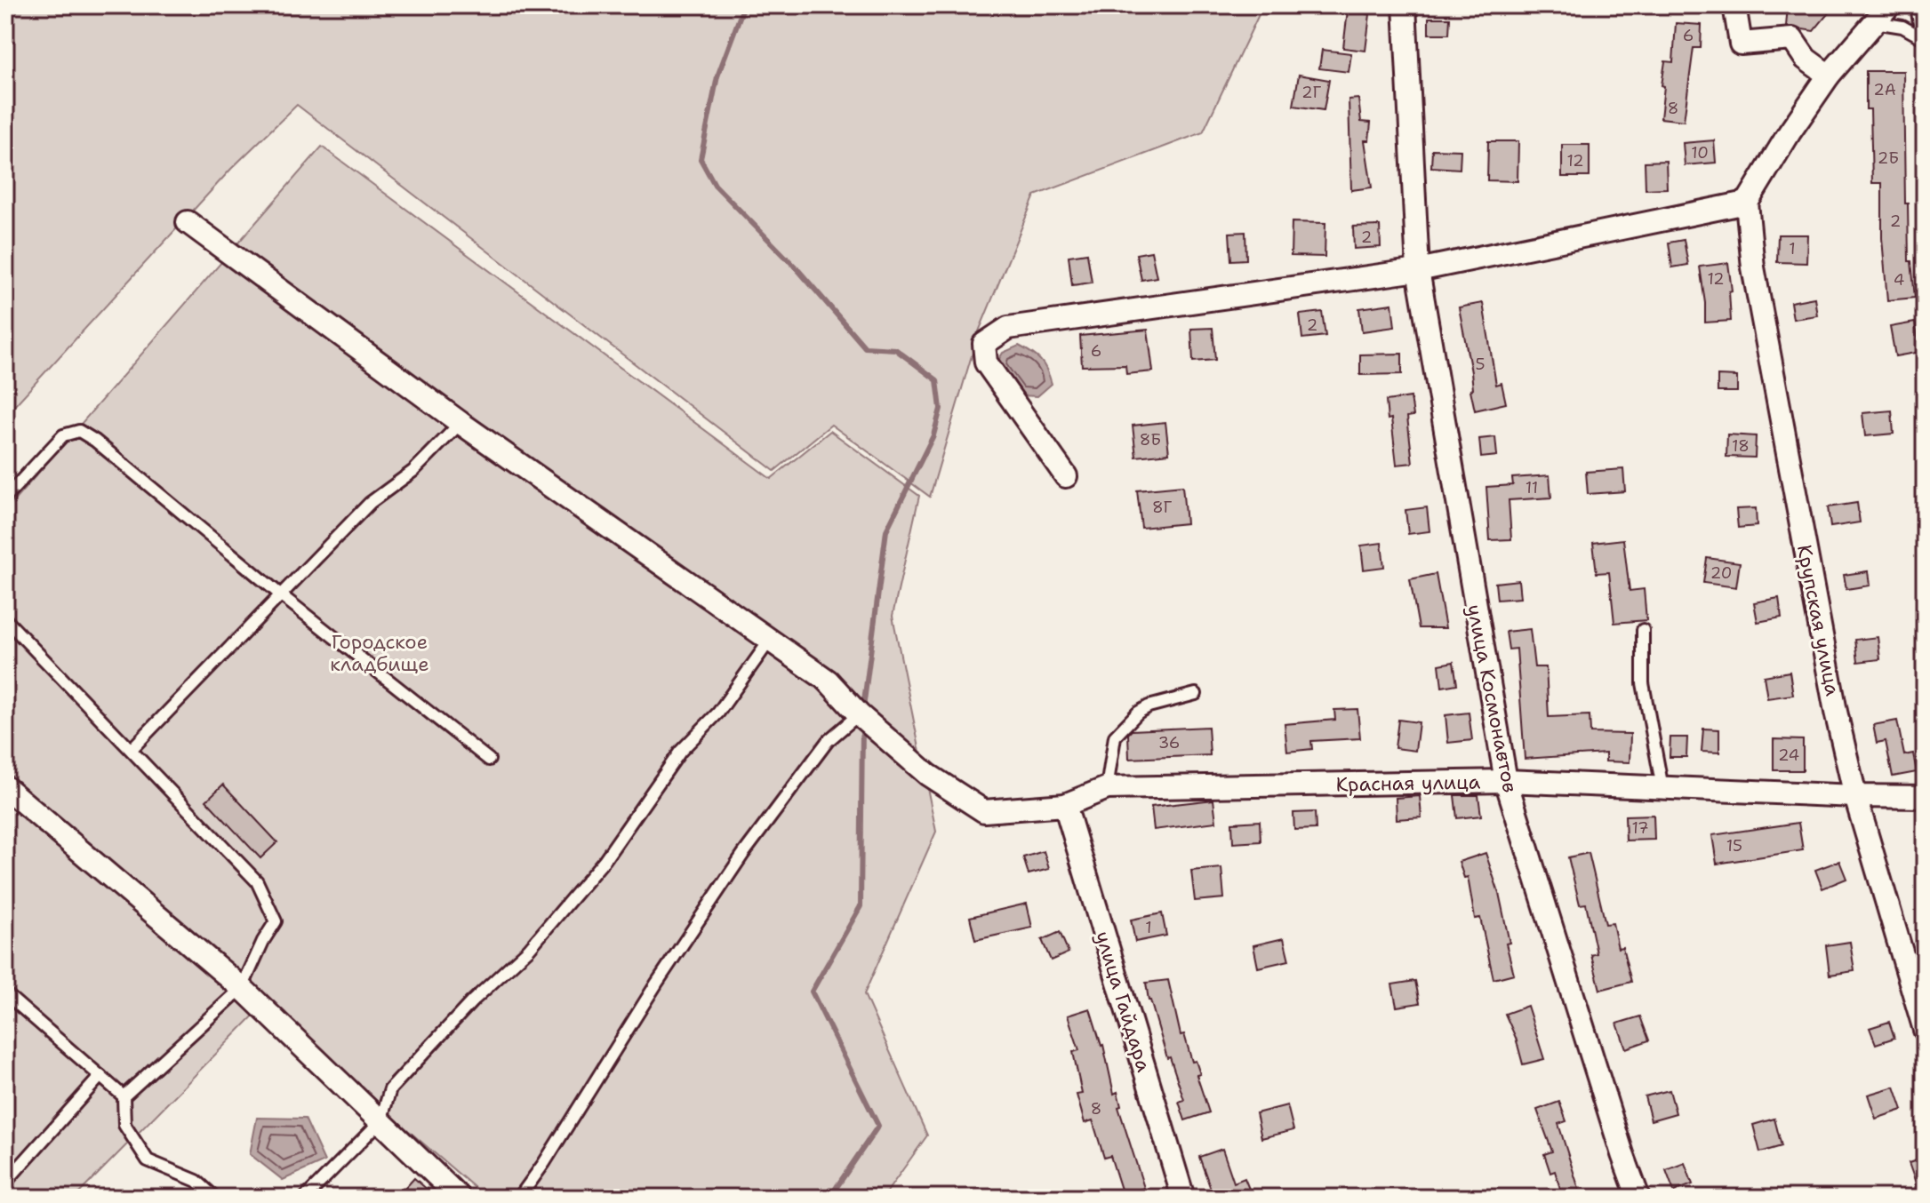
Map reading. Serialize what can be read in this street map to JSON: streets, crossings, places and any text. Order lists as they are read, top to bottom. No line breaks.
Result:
{"streets":{"street":["Крупская улица","улица Космонавтов","Красная улица","улица Гайдара"]},"crossings":[["Крупская улица","Красная улица"],["улица Космонавтов","Красная улица"],["Красная улица","улица Гайдара"]],"parks":["Городское кладбище"],"house_numbers":["6","2А","2Г","8","10","2Б","12","2","2","1","12","4","2","6","5","8Б","18","11","8Г","20","36","24","17","15","1","8"]}
